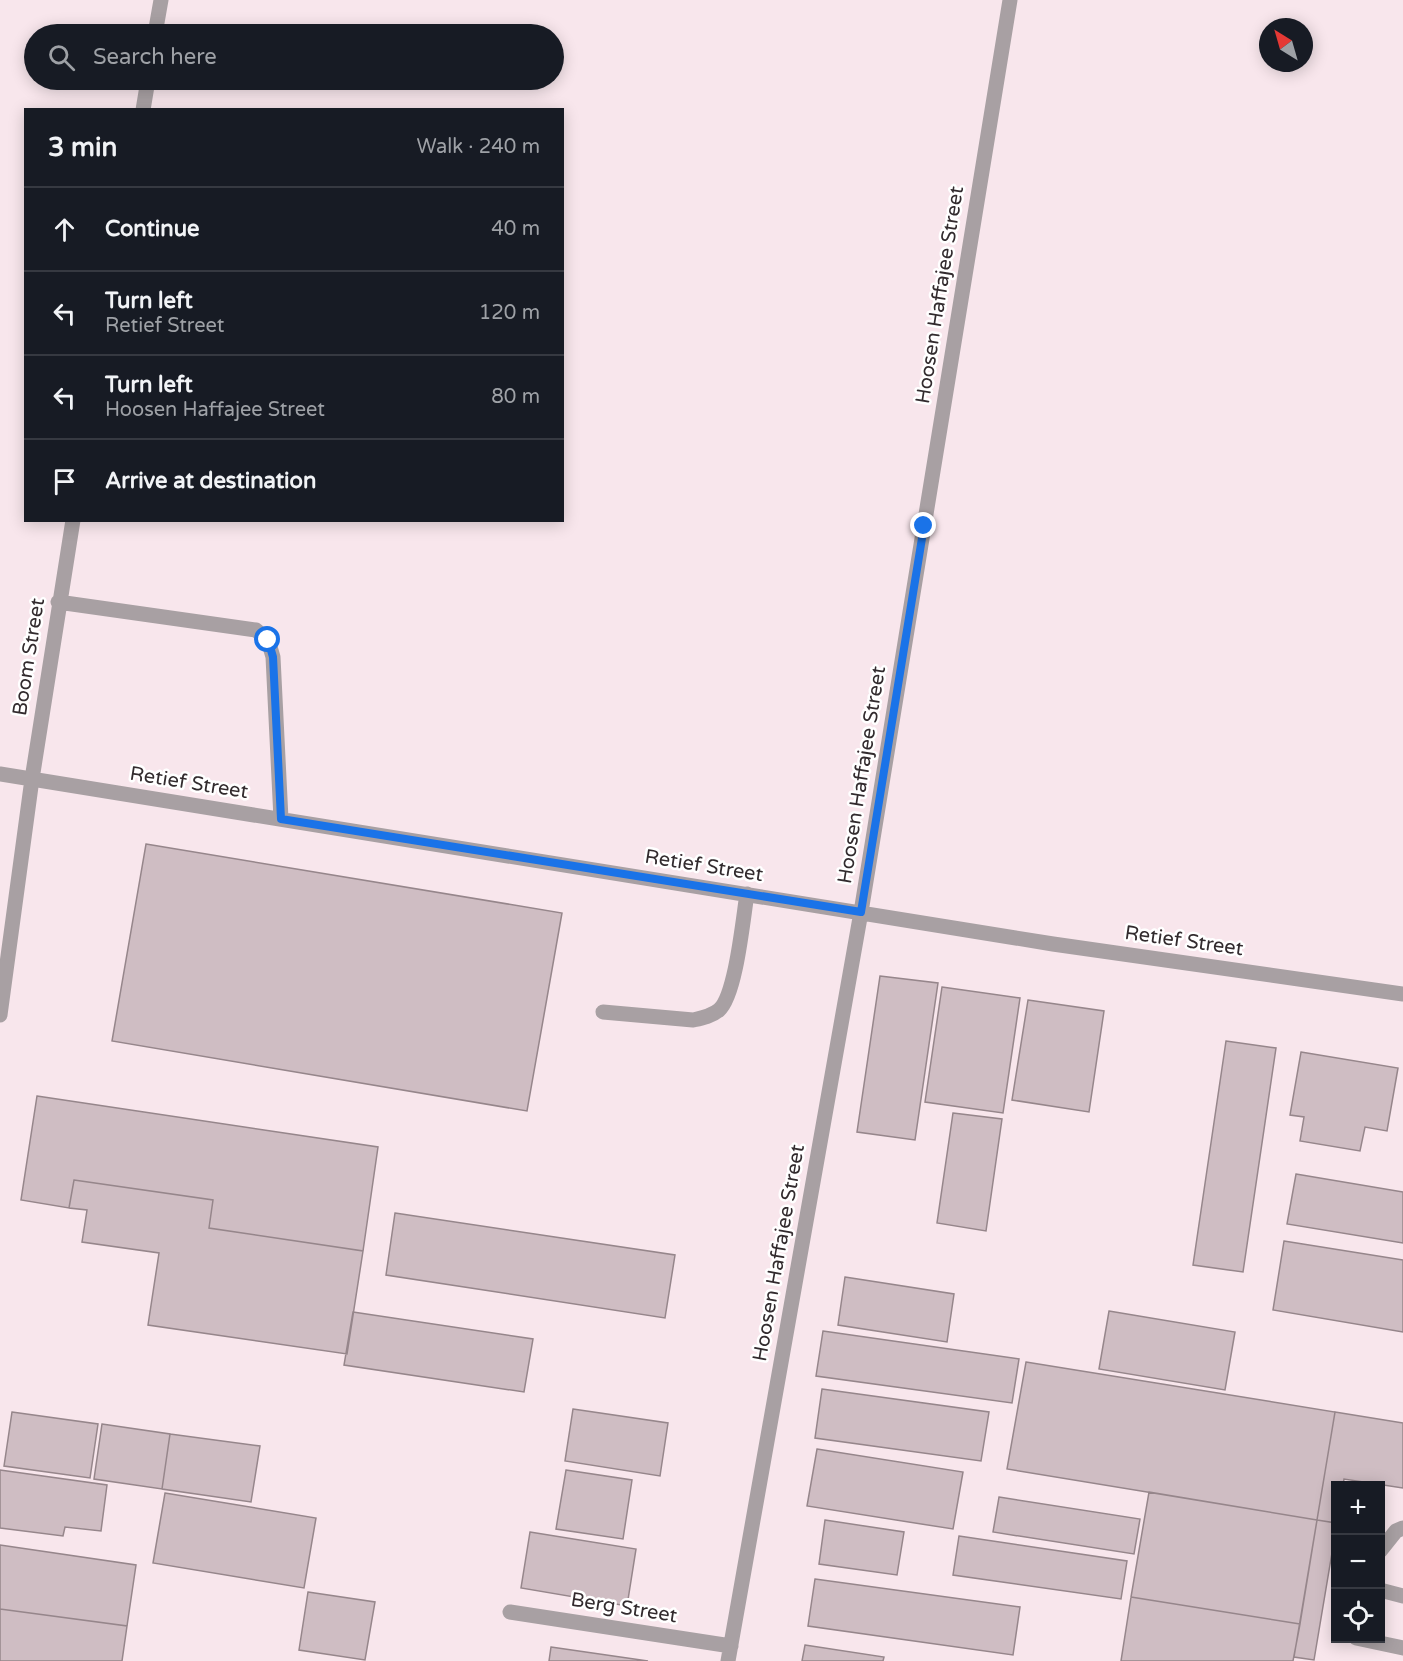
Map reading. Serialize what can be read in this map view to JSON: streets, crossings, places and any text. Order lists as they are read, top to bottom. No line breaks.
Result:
{"streets":{"street":["Hoosen Haffajee Street","Boom Street","Retief Street","Berg Street"]},"crossings":[["Hoosen Haffajee Street","Retief Street"],["Hoosen Haffajee Street","Berg Street"],["Boom Street","Retief Street"]],"north":"top left","page":{"search":"Search here","heading":["3 min","Walk · 240 m"],"list":[["Continue","40 m"],["Turn left","Retief Street","120 m"],["Turn left","Hoosen Haffajee Street","80 m"],"Arrive at destination"],"map_buttons":["+","−"]}}
